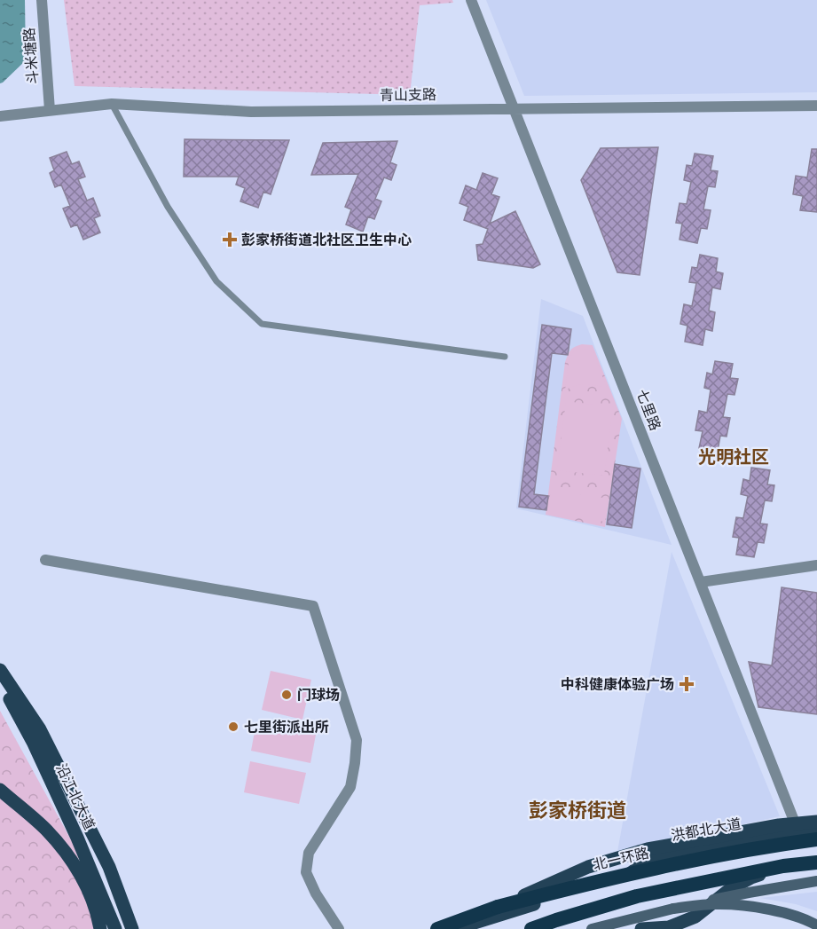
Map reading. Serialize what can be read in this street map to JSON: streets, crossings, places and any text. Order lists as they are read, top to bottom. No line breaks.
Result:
{"streets":{"highway":["北一环路"],"main road":["沿江北大道","洪都北大道"],"street":["斗米塘路","青山支路","七里路"]},"crossings":[["斗米塘路","青山支路"],["青山支路","七里路"],["七里路","洪都北大道"]],"districts":["光明社区","彭家桥街道"],"places":{"health":["彭家桥街道北社区卫生中心","中科健康体验广场"],"other":["门球场","七里街派出所"]}}
